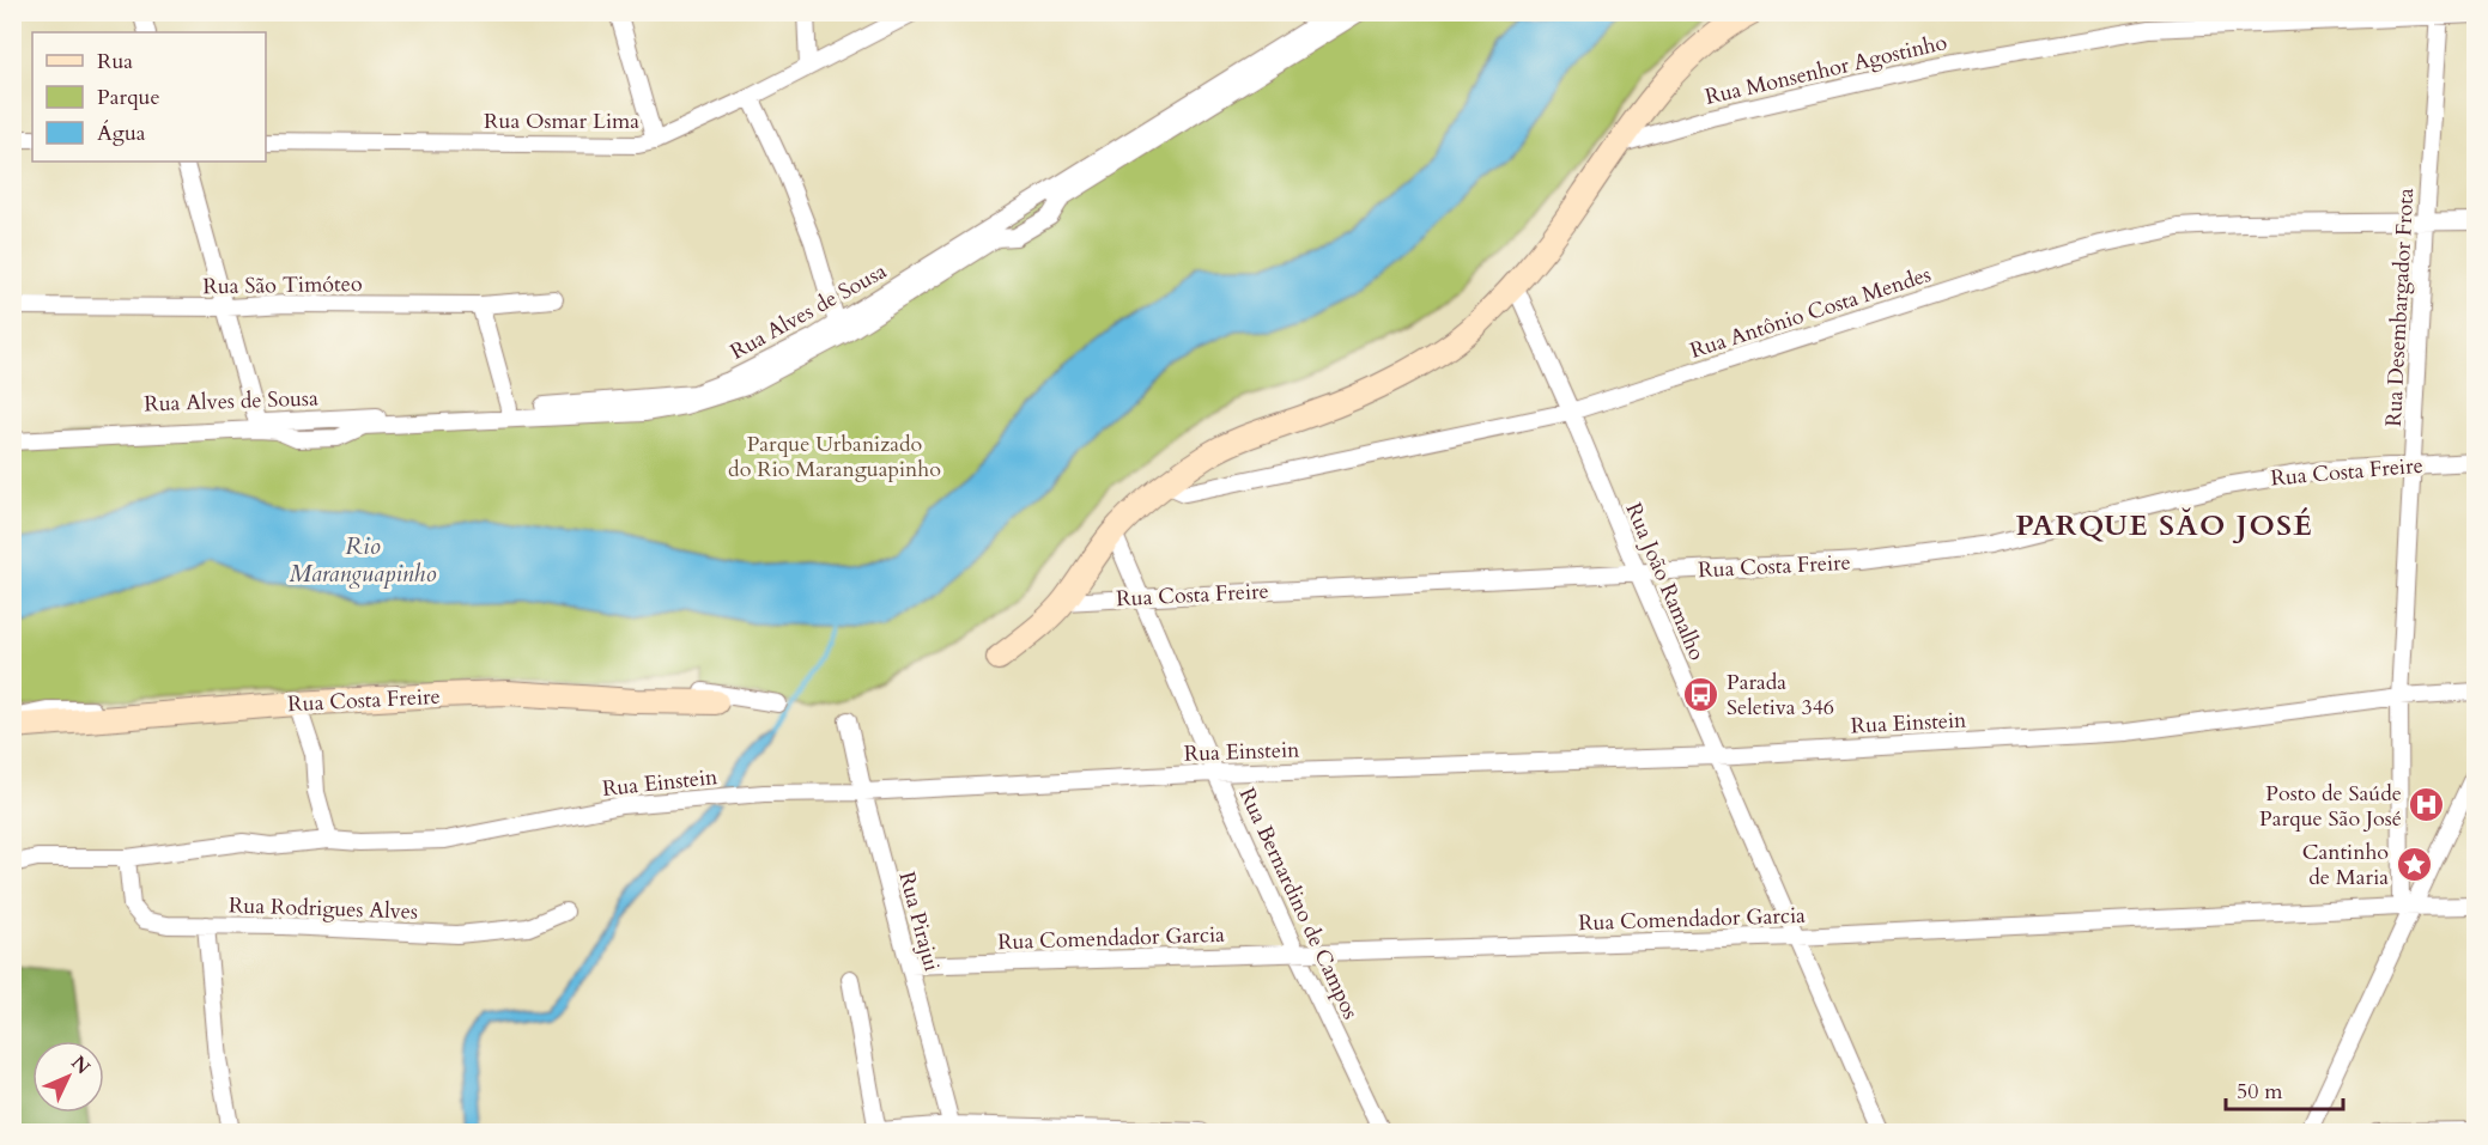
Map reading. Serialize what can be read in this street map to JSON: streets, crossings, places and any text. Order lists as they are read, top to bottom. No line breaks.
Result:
{"streets":{"main road":["Rua Costa Freire"],"street":["Rua Monsenhor Agostinho","Rua Osmar Lima","Rua São Timóteo","Rua Desembargador Frota","Rua Alves de Sousa","Rua Antônio Costa Mendes","Rua João Ramalho","Rua Einstein","Rua Bernardino de Campos","Rua Rodrigues Alves","Rua Comendador Garcia","Rua Pirajui"]},"crossings":[["Rua Monsenhor Agostinho","Rua Desembargador Frota"],["Rua Desembargador Frota","Rua Antônio Costa Mendes"],["Rua Desembargador Frota","Rua Costa Freire"],["Rua Desembargador Frota","Rua Einstein"],["Rua Desembargador Frota","Rua Comendador Garcia"],["Rua Antônio Costa Mendes","Rua João Ramalho"],["Rua Costa Freire","Rua João Ramalho"],["Rua Costa Freire","Rua Bernardino de Campos"],["Rua João Ramalho","Rua Einstein"],["Rua João Ramalho","Rua Comendador Garcia"],["Rua Einstein","Rua Bernardino de Campos"],["Rua Einstein","Rua Rodrigues Alves"],["Rua Einstein","Rua Pirajui"],["Rua Bernardino de Campos","Rua Comendador Garcia"],["Rua Comendador Garcia","Rua Pirajui"]],"districts":["PARQUE SĂO JOSÉ"],"water":["Rio Maranguapinho"],"parks":["Parque Urbanizado do Rio Maranguapinho"],"places":{"bus stop":["Parada Seletiva 346"],"hospital":["Posto de Saúde Parque São José"],"place":["Cantinho de Maria"]},"legend":["Rua","Parque","Água"],"scale_bar":"50 m","north":"top right"}
